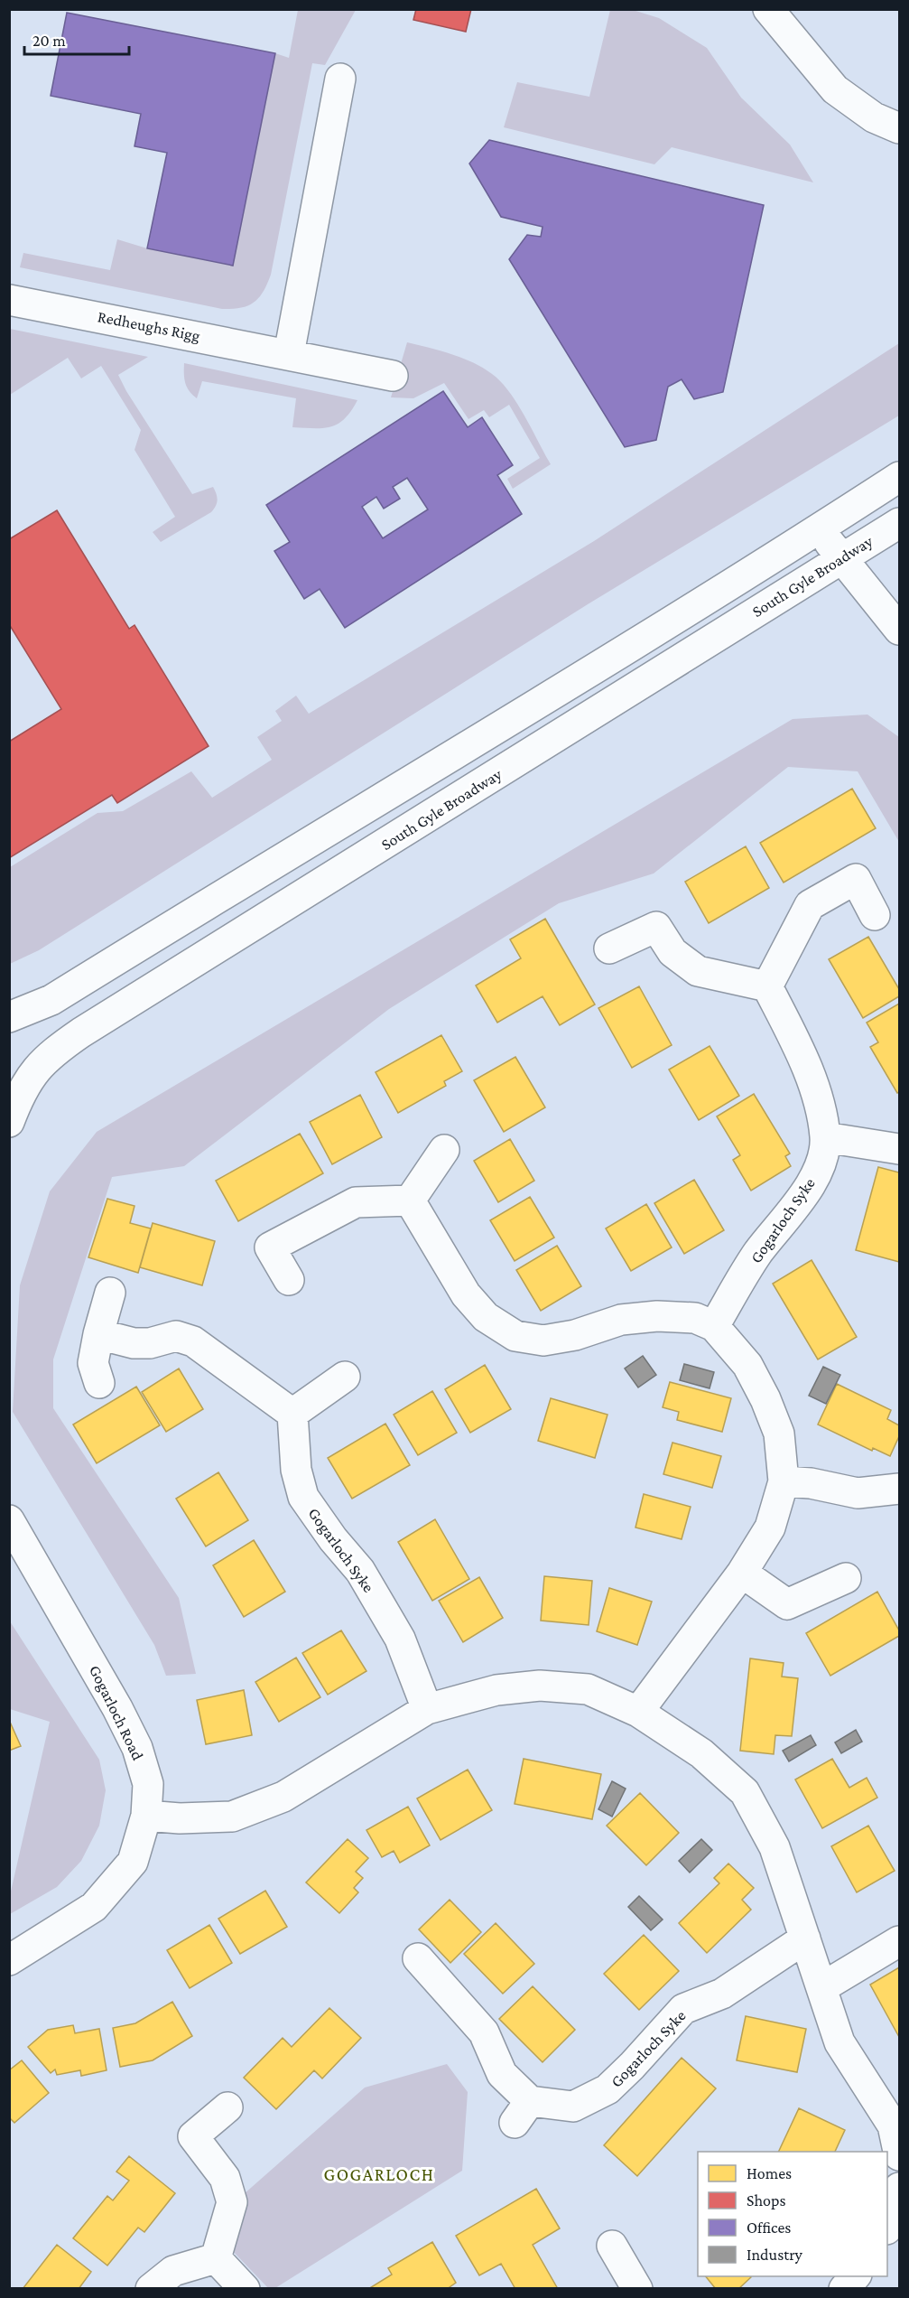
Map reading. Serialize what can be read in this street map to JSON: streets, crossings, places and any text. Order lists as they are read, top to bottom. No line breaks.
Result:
{"streets":{"street":["Redheughs Rigg","South Gyle Broadway","Gogarloch Syke","Gogarloch Road"]},"districts":["GOGARLOCH"],"legend":["Homes","Shops","Offices","Industry"],"scale_bar":"20 m"}
